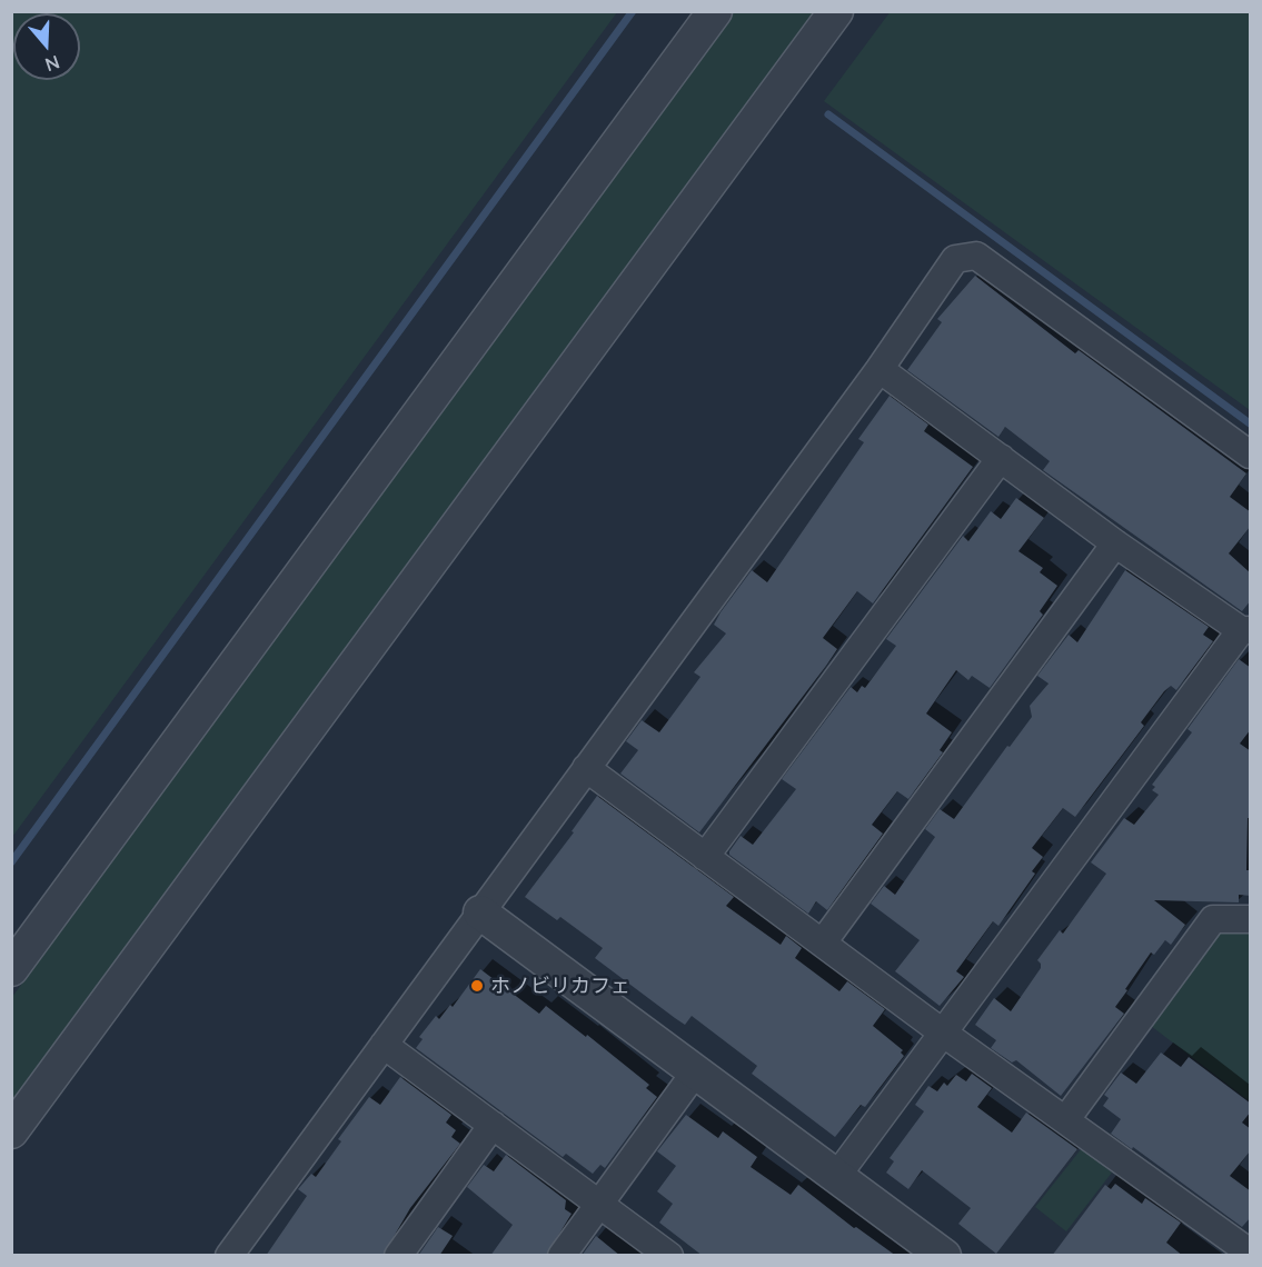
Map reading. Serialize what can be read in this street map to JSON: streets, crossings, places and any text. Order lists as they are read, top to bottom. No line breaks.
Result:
{"places":["ホノビリカフェ"],"north":"bottom"}
